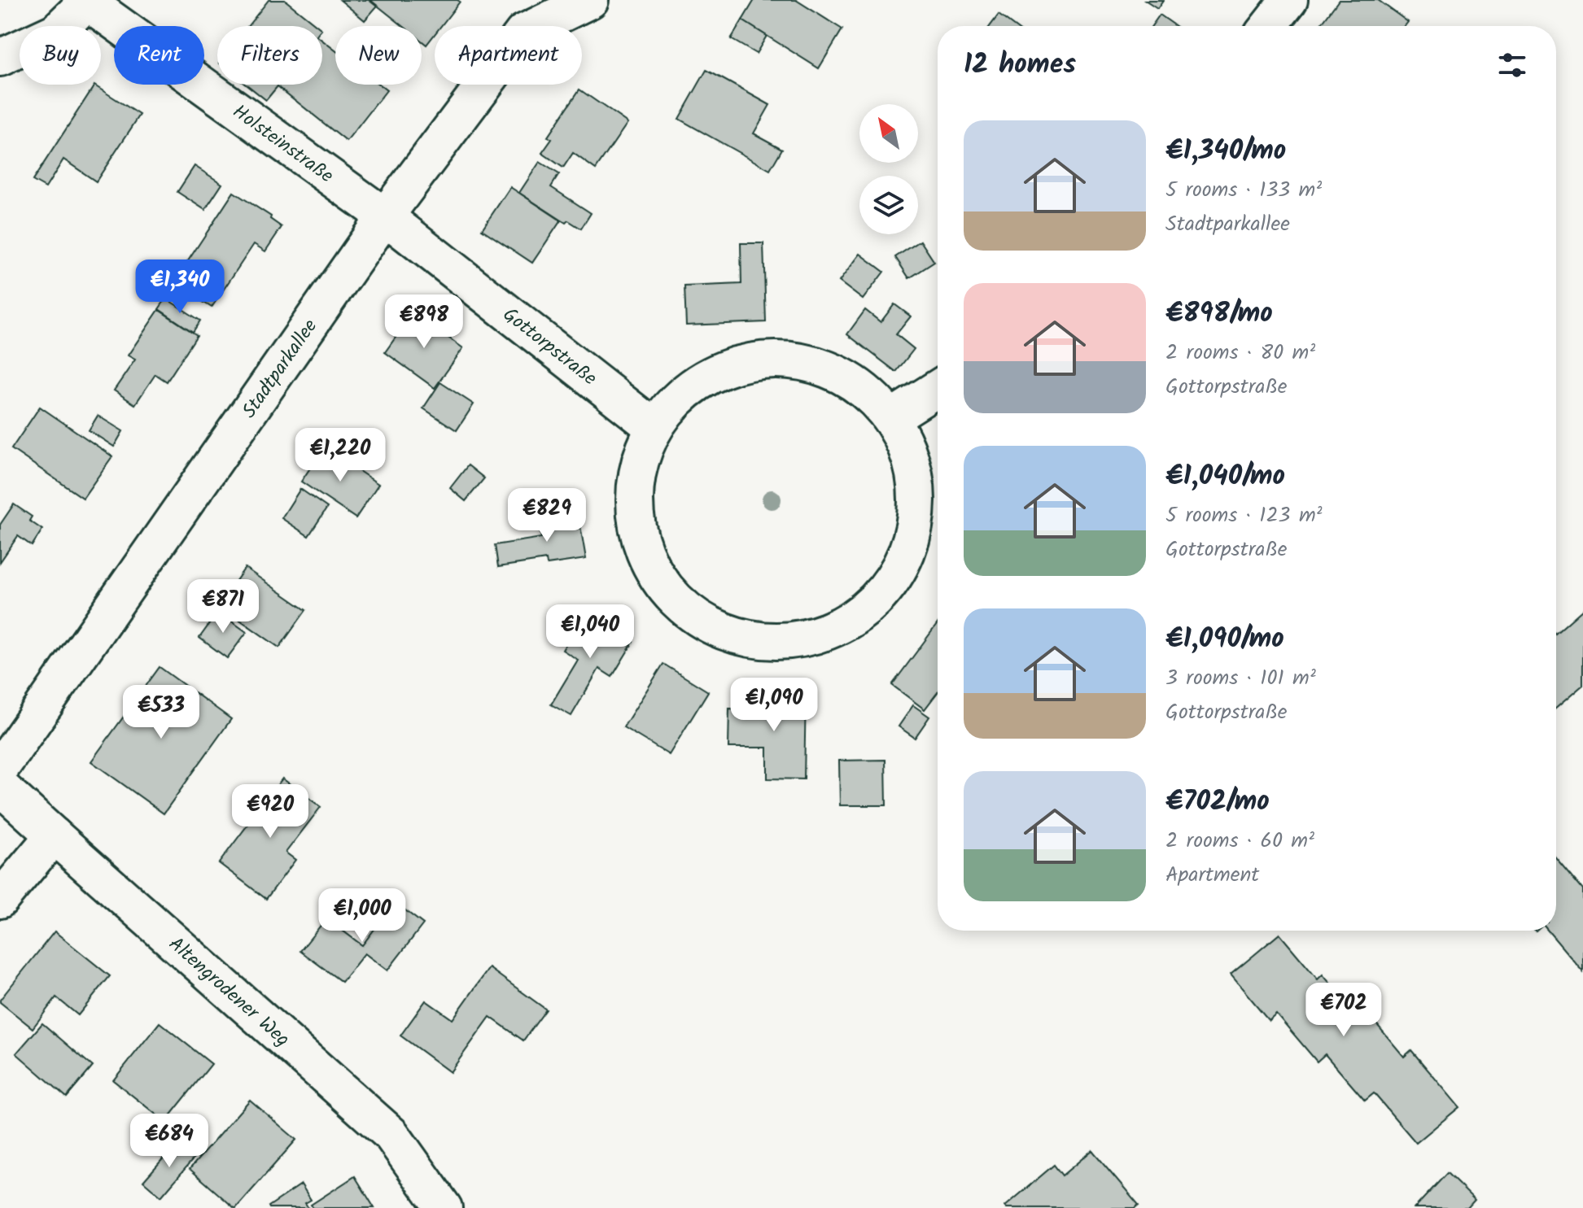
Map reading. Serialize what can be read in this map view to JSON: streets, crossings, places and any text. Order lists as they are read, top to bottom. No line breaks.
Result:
{"streets":{"street":["Holsteinstraße","Gottorpstraße","Stadtparkallee","Altengrodener Weg"]},"crossings":[["Holsteinstraße","Gottorpstraße"],["Holsteinstraße","Stadtparkallee"],["Gottorpstraße","Stadtparkallee"]],"north":"top left","page":{"chip":["Buy","Rent","Filters","New","Apartment"],"heading":"12 homes","list":[{"name":"€1,340/mo","note":"5 rooms · 133 m² · Stadtparkallee"},{"name":"€898/mo","note":"2 rooms · 80 m² · Gottorpstraße"},{"name":"€1,040/mo","note":"5 rooms · 123 m² · Gottorpstraße"},{"name":"€1,090/mo","note":"3 rooms · 101 m² · Gottorpstraße"},{"name":"€702/mo","note":"2 rooms · 60 m² · Apartment"}],"price":["€1,340","€898","€1,220","€829","€871","€1,040","€1,090","€533","€920","€1,000","€702","€684"]}}
